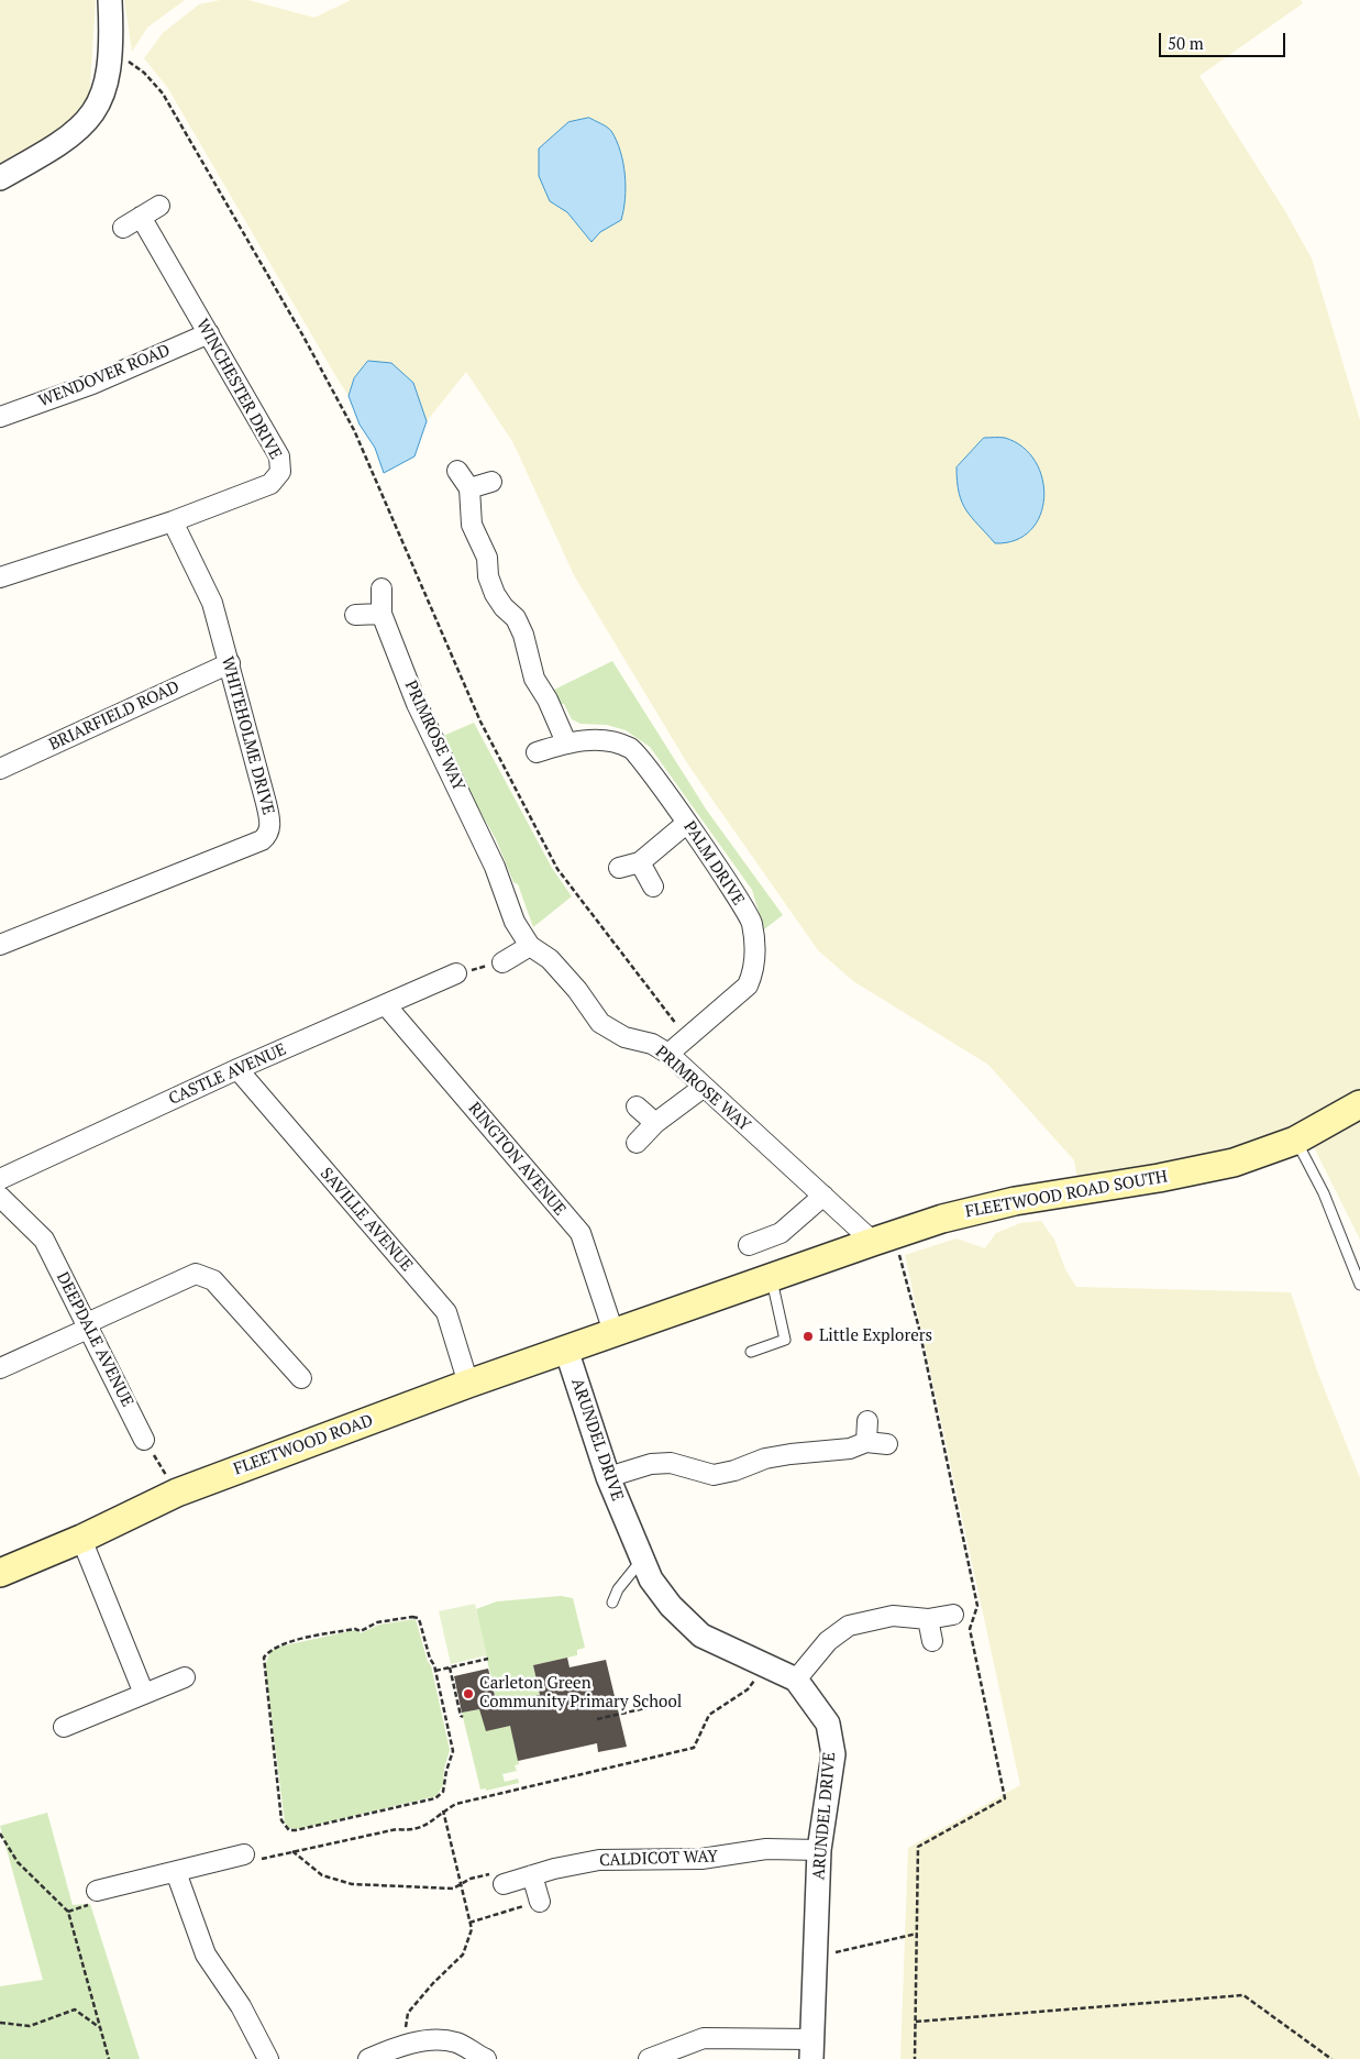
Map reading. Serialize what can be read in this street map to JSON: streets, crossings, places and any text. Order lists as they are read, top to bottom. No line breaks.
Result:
{"streets":{"main road":["FLEETWOOD ROAD SOUTH","FLEETWOOD ROAD"],"street":["WENDOVER ROAD","WINCHESTER DRIVE","BRIARFIELD ROAD","WHITEHOLME DRIVE","PRIMROSE WAY","PALM DRIVE","CASTLE AVENUE","RINGTON AVENUE","SAVILLE AVENUE","DEEPDALE AVENUE","ARUNDEL DRIVE","CALDICOT WAY"]},"crossings":[["WENDOVER ROAD","WINCHESTER DRIVE"],["WINCHESTER DRIVE","WHITEHOLME DRIVE"],["BRIARFIELD ROAD","WHITEHOLME DRIVE"],["PRIMROSE WAY","PALM DRIVE"],["PRIMROSE WAY","FLEETWOOD ROAD SOUTH"],["CASTLE AVENUE","RINGTON AVENUE"],["CASTLE AVENUE","SAVILLE AVENUE"],["RINGTON AVENUE","FLEETWOOD ROAD SOUTH"],["RINGTON AVENUE","FLEETWOOD ROAD"],["FLEETWOOD ROAD SOUTH","FLEETWOOD ROAD"],["SAVILLE AVENUE","FLEETWOOD ROAD"],["ARUNDEL DRIVE","FLEETWOOD ROAD"],["ARUNDEL DRIVE","CALDICOT WAY"]],"places":["Little Explorers","Carleton Green Community Primary School"],"scale_bar":"50 m"}
